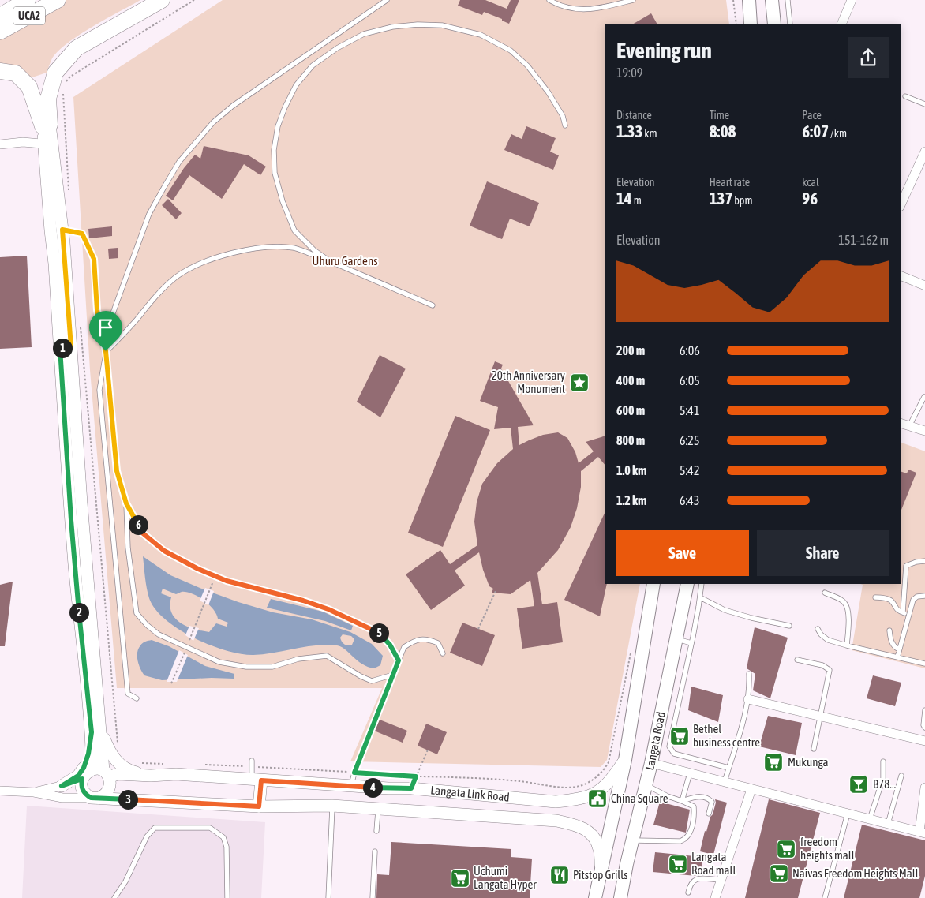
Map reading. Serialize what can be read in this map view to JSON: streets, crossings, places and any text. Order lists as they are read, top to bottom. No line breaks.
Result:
{"streets":{"highway":["UCA2"],"main road":["Langata Road"],"street":["Langata Link Road"]},"parks":["Uhuru Gardens"],"places":{"place":["20th Anniversary Monument"],"supermarket":["Bethel business centre","Mukunga","freedom heights mall","Langata Road mall","Naivas Freedom Heights Mall","Uchumi Langata Hyper"],"bar":["B78..."],"public building":["China Square"],"restaurant":["Pitstop Grills"]},"page":{"heading":["Evening run","19:09"],"stats":[["Distance","1.33 km"],["Time","8:08"],["Pace","6:07 /km"],["Elevation","14 m"],["Heart rate","137 bpm"],["kcal","96"]],"chart":["Elevation","151–162 m"],"list":[{"name":"200 m","note":"6:06"},{"name":"400 m","note":"6:05"},{"name":"600 m","note":"5:41"},{"name":"800 m","note":"6:25"},{"name":"1.0 km","note":"5:42"},{"name":"1.2 km","note":"6:43"}],"pins":["1","6","2","5","4","3"],"buttons":["Save","Share"]}}
